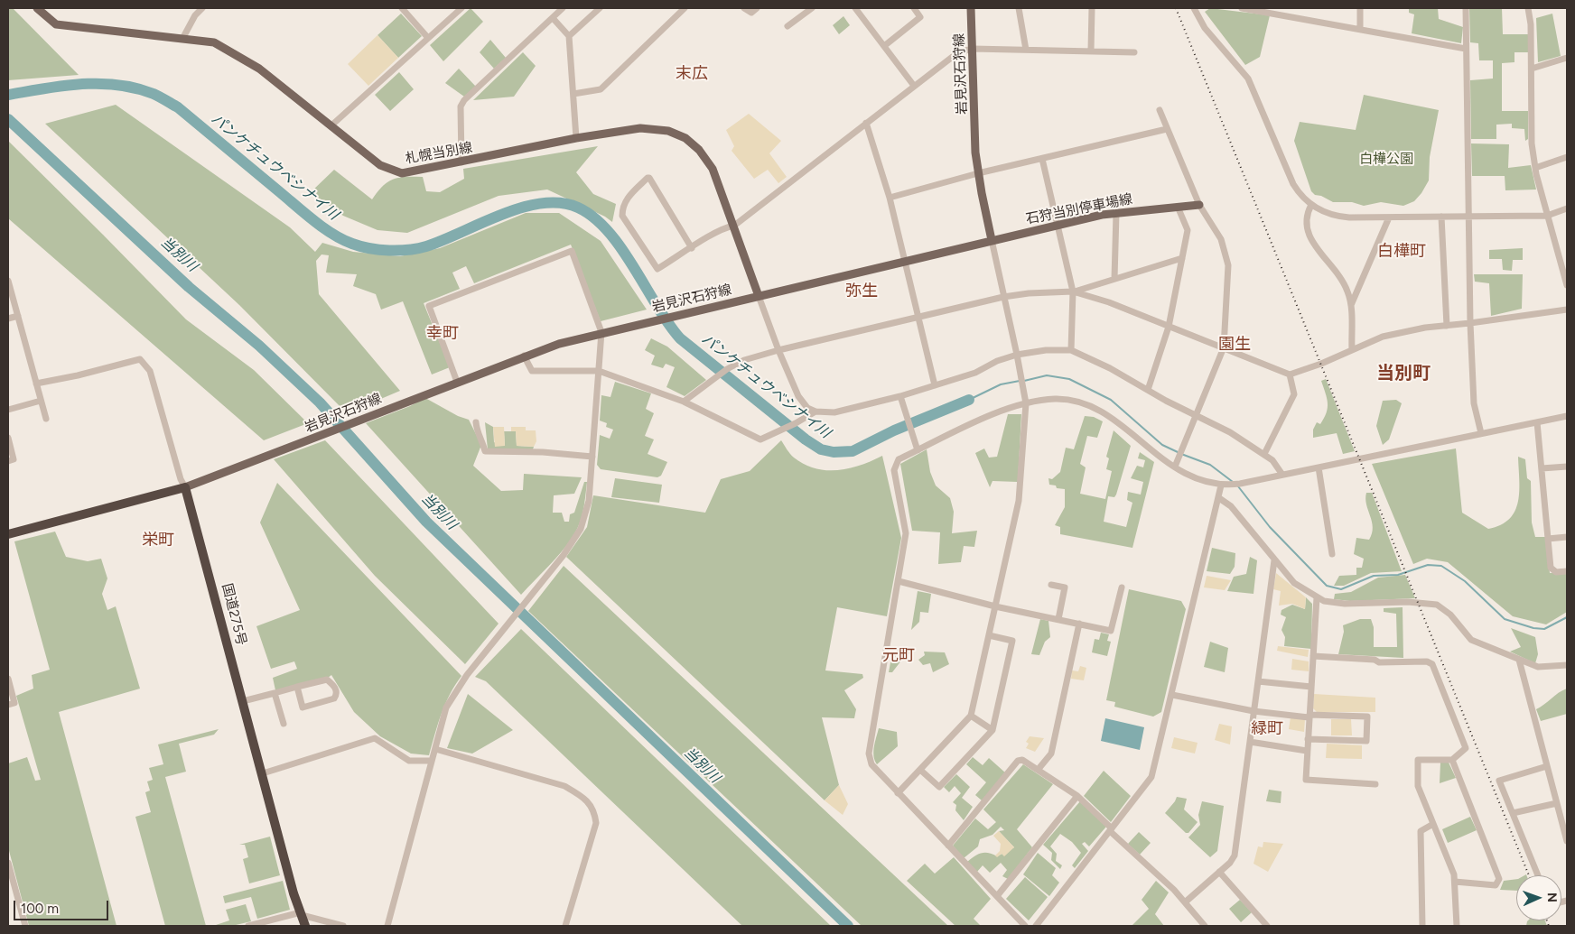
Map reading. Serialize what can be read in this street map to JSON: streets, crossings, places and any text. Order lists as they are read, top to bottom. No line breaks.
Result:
{"streets":{"highway":["国道275号"],"main road":["岩見沢石狩線","札幌当別線","石狩当別停車場線"]},"crossings":[["岩見沢石狩線","札幌当別線"],["岩見沢石狩線","石狩当別停車場線"],["岩見沢石狩線","国道275号"]],"districts":["末広","白樺町","弥生","幸町","園生","当別町","栄町","元町","緑町"],"water":["パンケチュウベシナイ川","当別川"],"parks":["白樺公園"],"scale_bar":"100 m","north":"right"}
